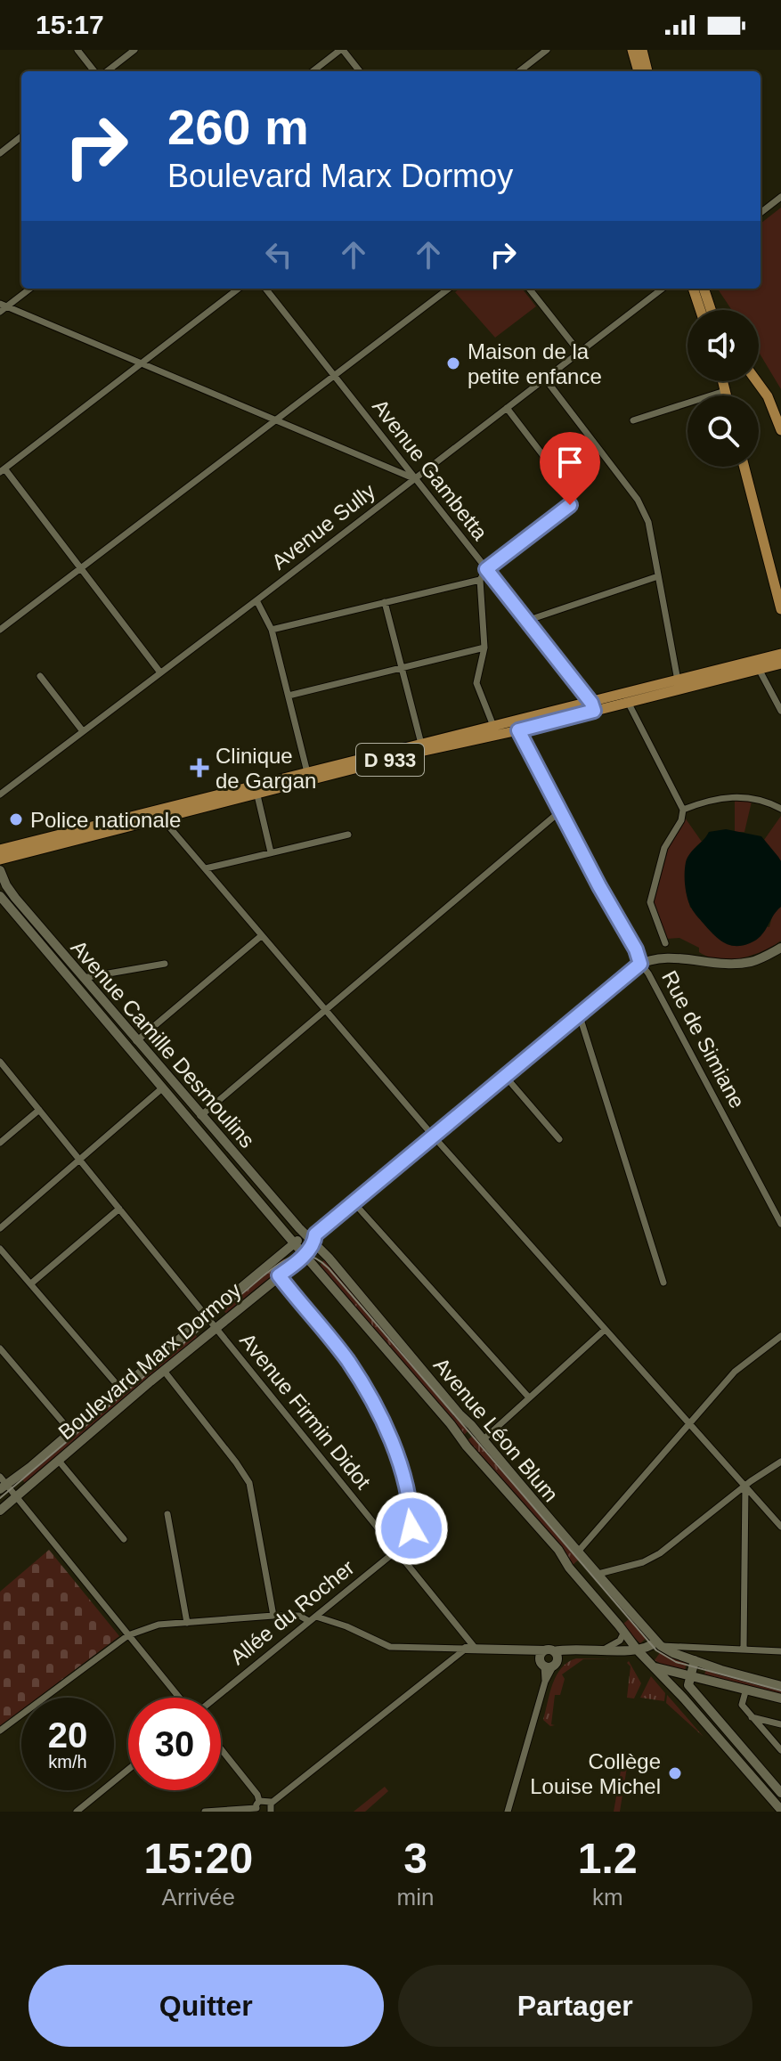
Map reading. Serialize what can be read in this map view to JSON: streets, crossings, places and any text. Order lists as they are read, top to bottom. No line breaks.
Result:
{"streets":{"main road":["D 933","Avenue Camille Desmoulins","Boulevard Marx Dormoy","Avenue Léon Blum"],"street":["Avenue Gambetta","Avenue Sully","Rue de Simiane","Avenue Firmin Didot","Allée du Rocher"]},"crossings":[["Avenue Gambetta","Avenue Sully"],["Avenue Gambetta","D 933"],["D 933","Rue de Simiane"],["Avenue Camille Desmoulins","Boulevard Marx Dormoy"],["Avenue Camille Desmoulins","Avenue Léon Blum"],["Boulevard Marx Dormoy","Avenue Firmin Didot"],["Boulevard Marx Dormoy","Avenue Léon Blum"],["Boulevard Marx Dormoy","Allée du Rocher"],["Avenue Firmin Didot","Allée du Rocher"]],"places":{"other":["Maison de la petite enfance","Police nationale","Collège Louise Michel"],"health":["Clinique de Gargan"]},"page":{"status":"15:17","turn":["260 m","Boulevard Marx Dormoy"],"speed":"20 km/h","limit":"30","eta":["15:20","Arrivée","3","min","1.2","km"],"buttons":["Quitter","Partager"]}}
